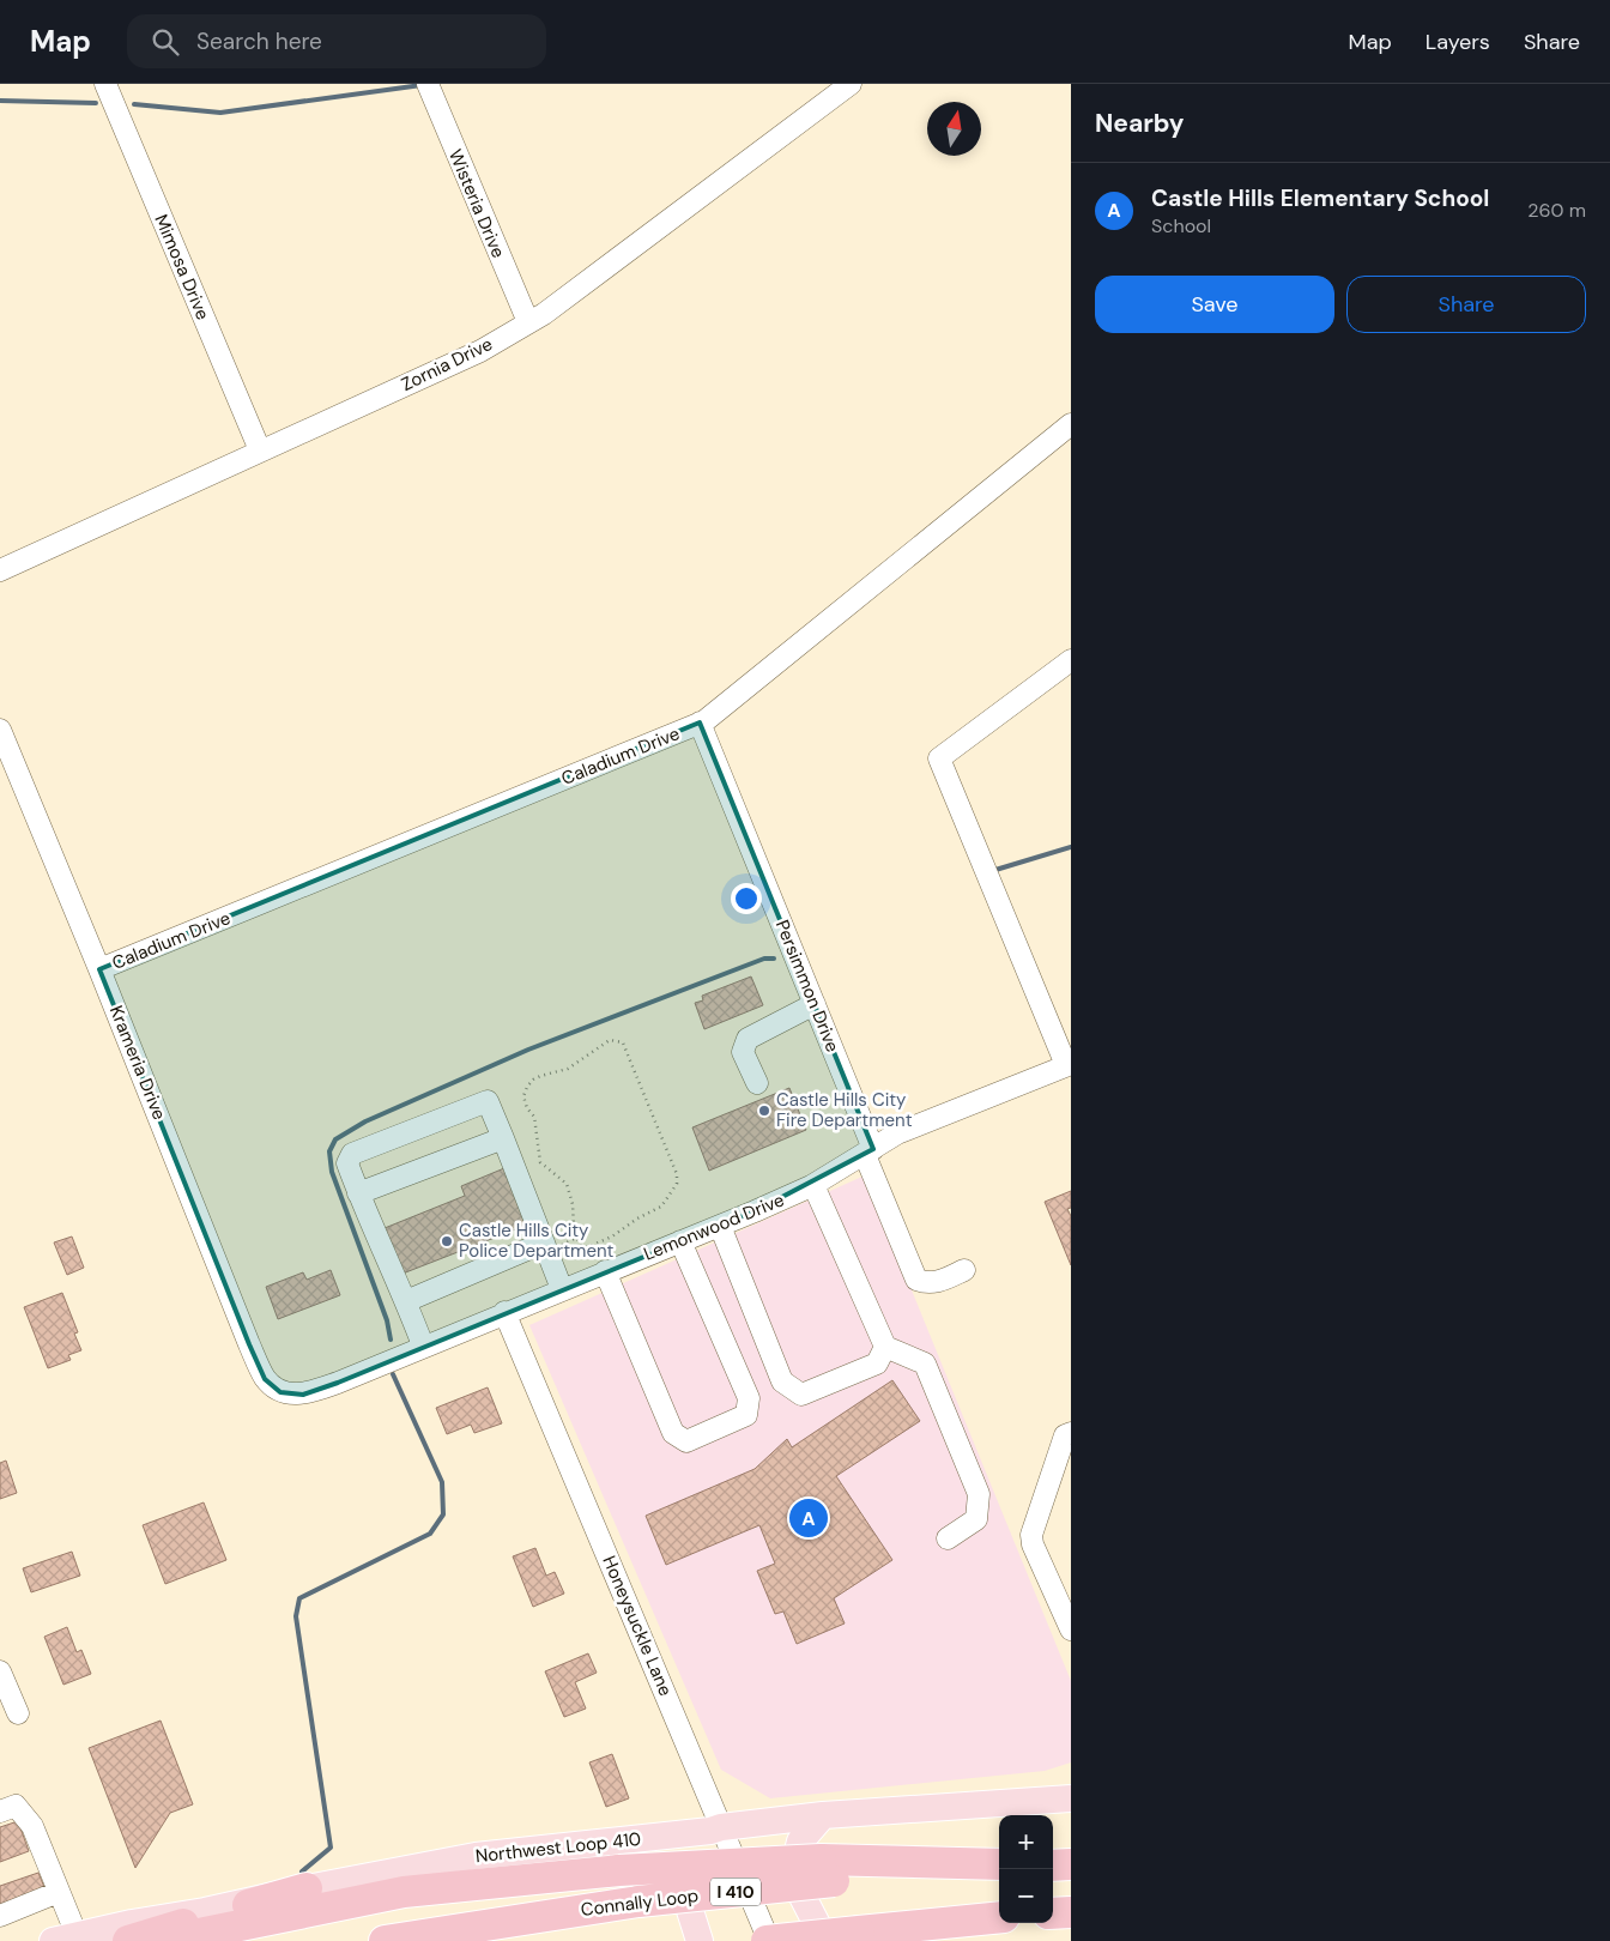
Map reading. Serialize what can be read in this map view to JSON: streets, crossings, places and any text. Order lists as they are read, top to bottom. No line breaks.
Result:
{"streets":{"highway":["I 410","Connally Loop"],"main road":["Northwest Loop 410"],"street":["Wisteria Drive","Mimosa Drive","Zornia Drive","Caladium Drive","Persimmon Drive","Krameria Drive","Lemonwood Drive","Honeysuckle Lane"]},"crossings":[["Wisteria Drive","Zornia Drive"],["Mimosa Drive","Zornia Drive"],["Caladium Drive","Persimmon Drive"],["Caladium Drive","Krameria Drive"],["Persimmon Drive","Lemonwood Drive"],["Krameria Drive","Lemonwood Drive"],["Lemonwood Drive","Honeysuckle Lane"],["Honeysuckle Lane","Northwest Loop 410"]],"places":["Castle Hills City Fire Department","Castle Hills City Police Department"],"north":"top","page":{"header":"Map","search":"Search here","nav":["Map","Layers","Share"],"heading":"Nearby","list":[{"mark":"A","name":"Castle Hills Elementary School","note":"School","value":"260 m"}],"buttons":["Save","Share"],"pins":"A","map_buttons":["+","−"]}}
